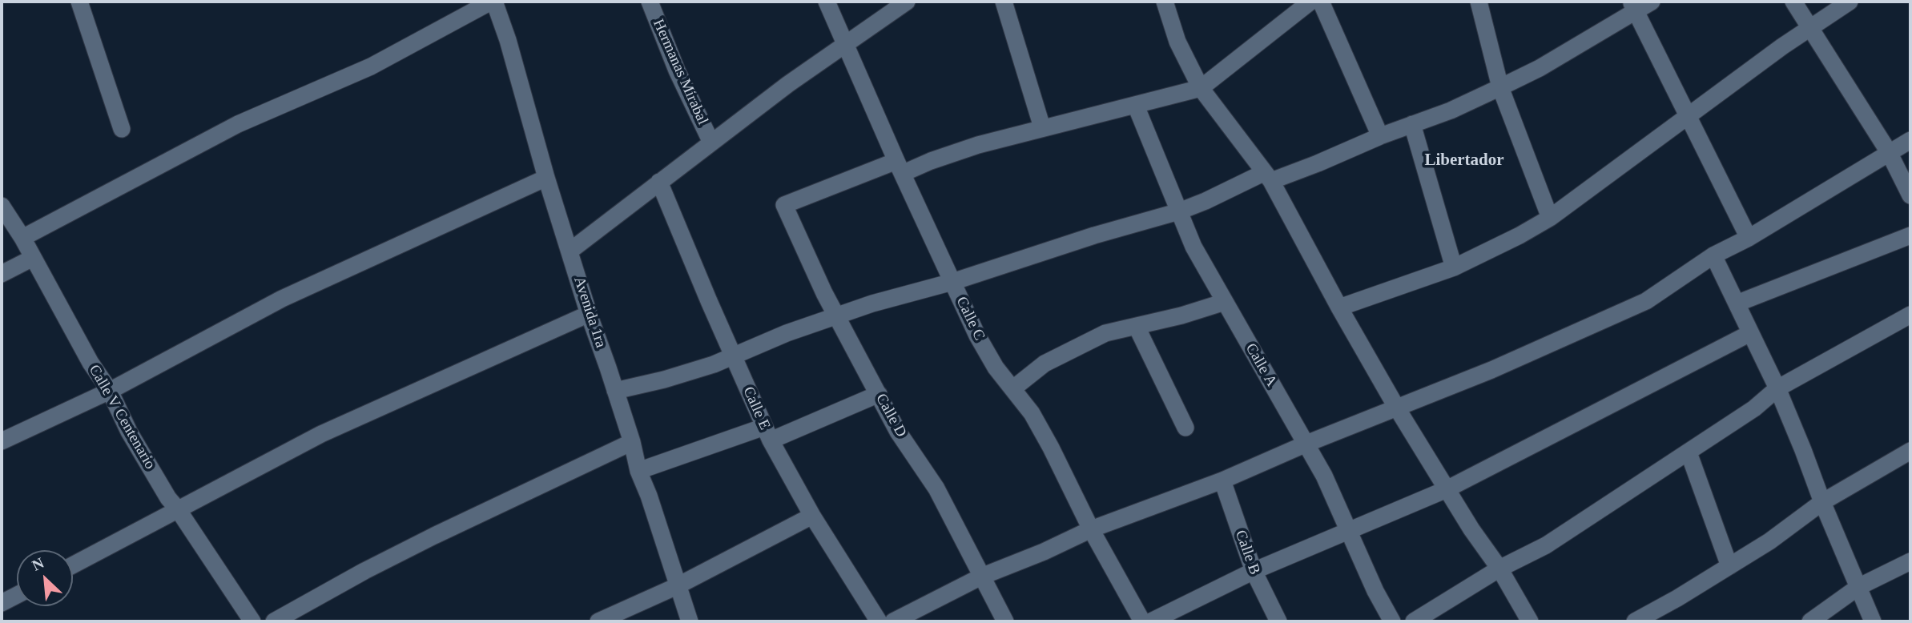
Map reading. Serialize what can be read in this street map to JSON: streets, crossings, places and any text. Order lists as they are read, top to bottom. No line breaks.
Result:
{"streets":{"street":["Hermanas Mirabal","Avenida 1ra","Calle C","Calle A","Calle E","Calle D","Calle V Centenario","Calle B"]},"crossings":[["Calle C","Calle D"]],"districts":["Libertador"],"north":"top left"}
